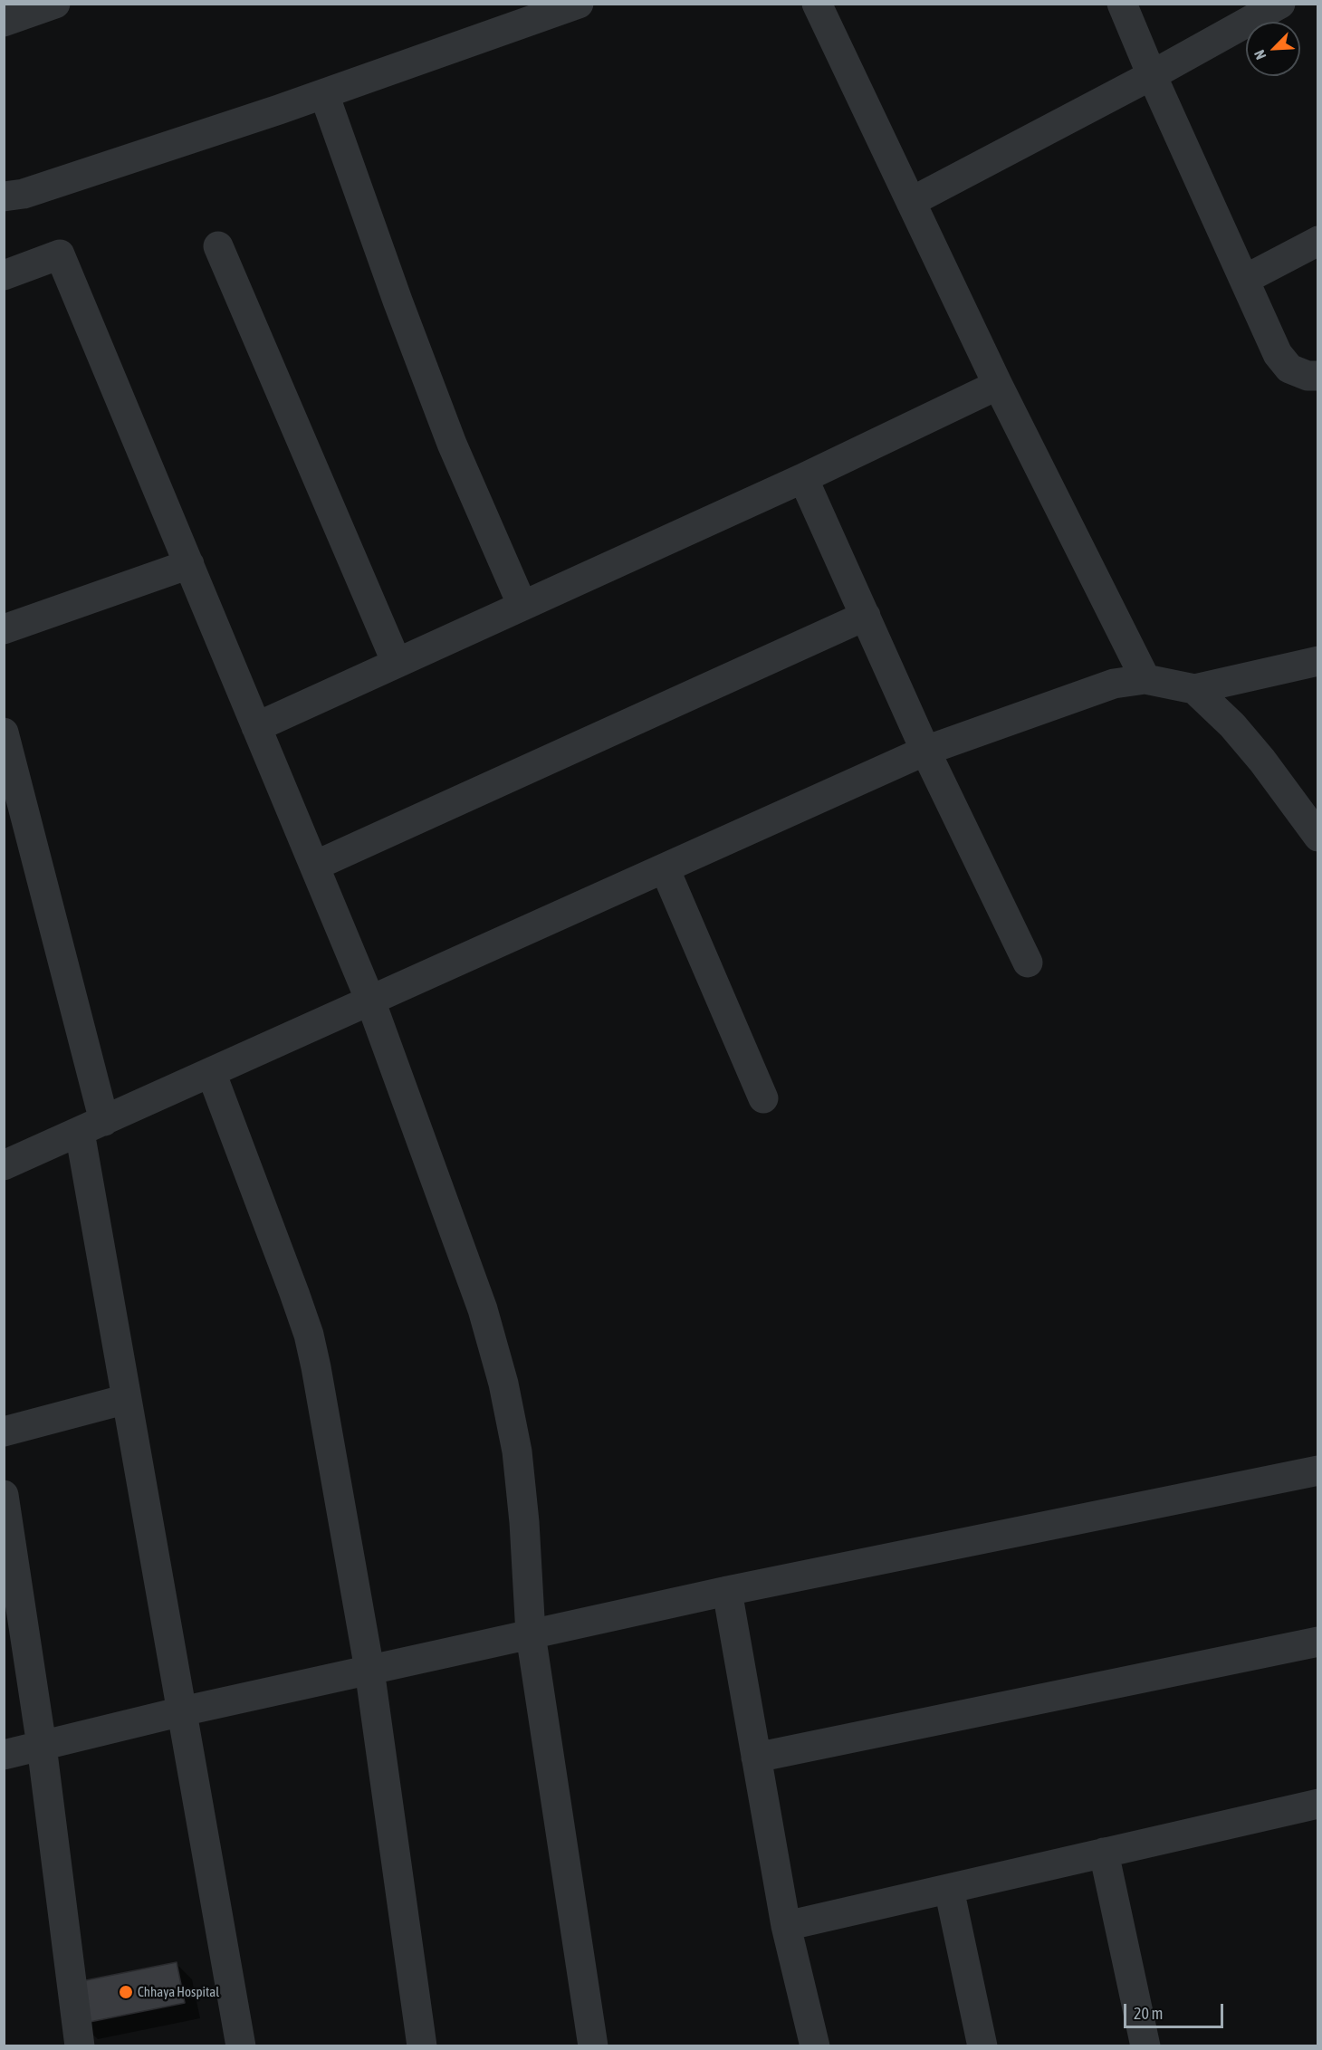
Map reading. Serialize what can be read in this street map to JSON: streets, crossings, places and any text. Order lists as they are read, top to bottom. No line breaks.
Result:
{"places":["Chhaya Hospital"],"scale_bar":"20 m","north":"bottom left"}
